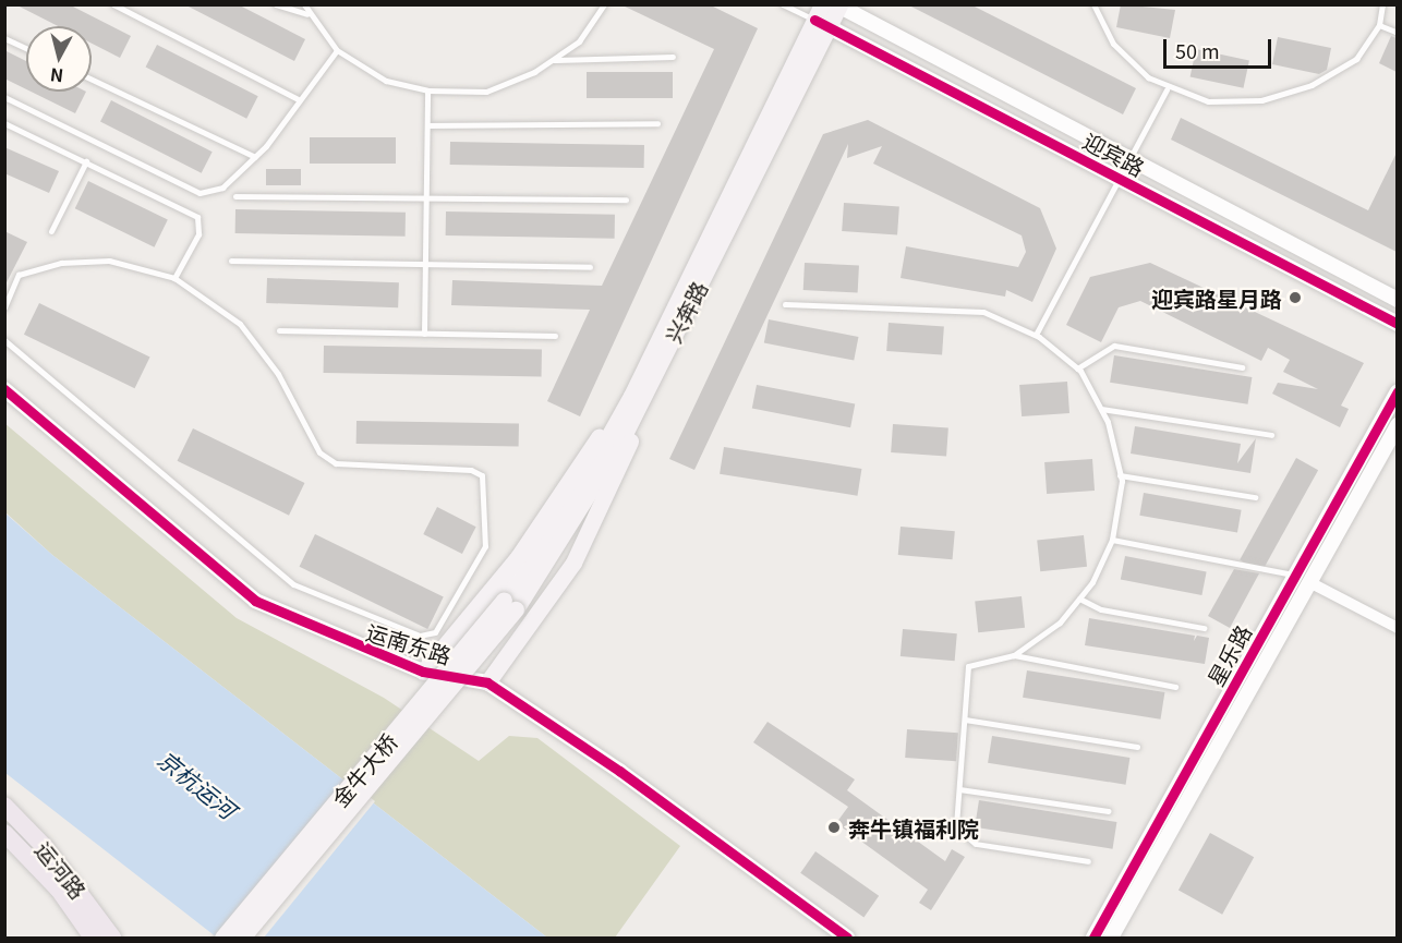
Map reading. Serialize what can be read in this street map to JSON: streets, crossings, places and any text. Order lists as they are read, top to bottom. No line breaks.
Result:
{"streets":{"main road":["兴奔路","金牛大桥","运河路"],"street":["迎宾路","运南东路","星乐路"]},"crossings":[["迎宾路","兴奔路"],["兴奔路","金牛大桥"]],"water":["京杭运河"],"places":["迎宾路星月路","奔牛镇福利院"],"scale_bar":"50 m","north":"bottom"}
